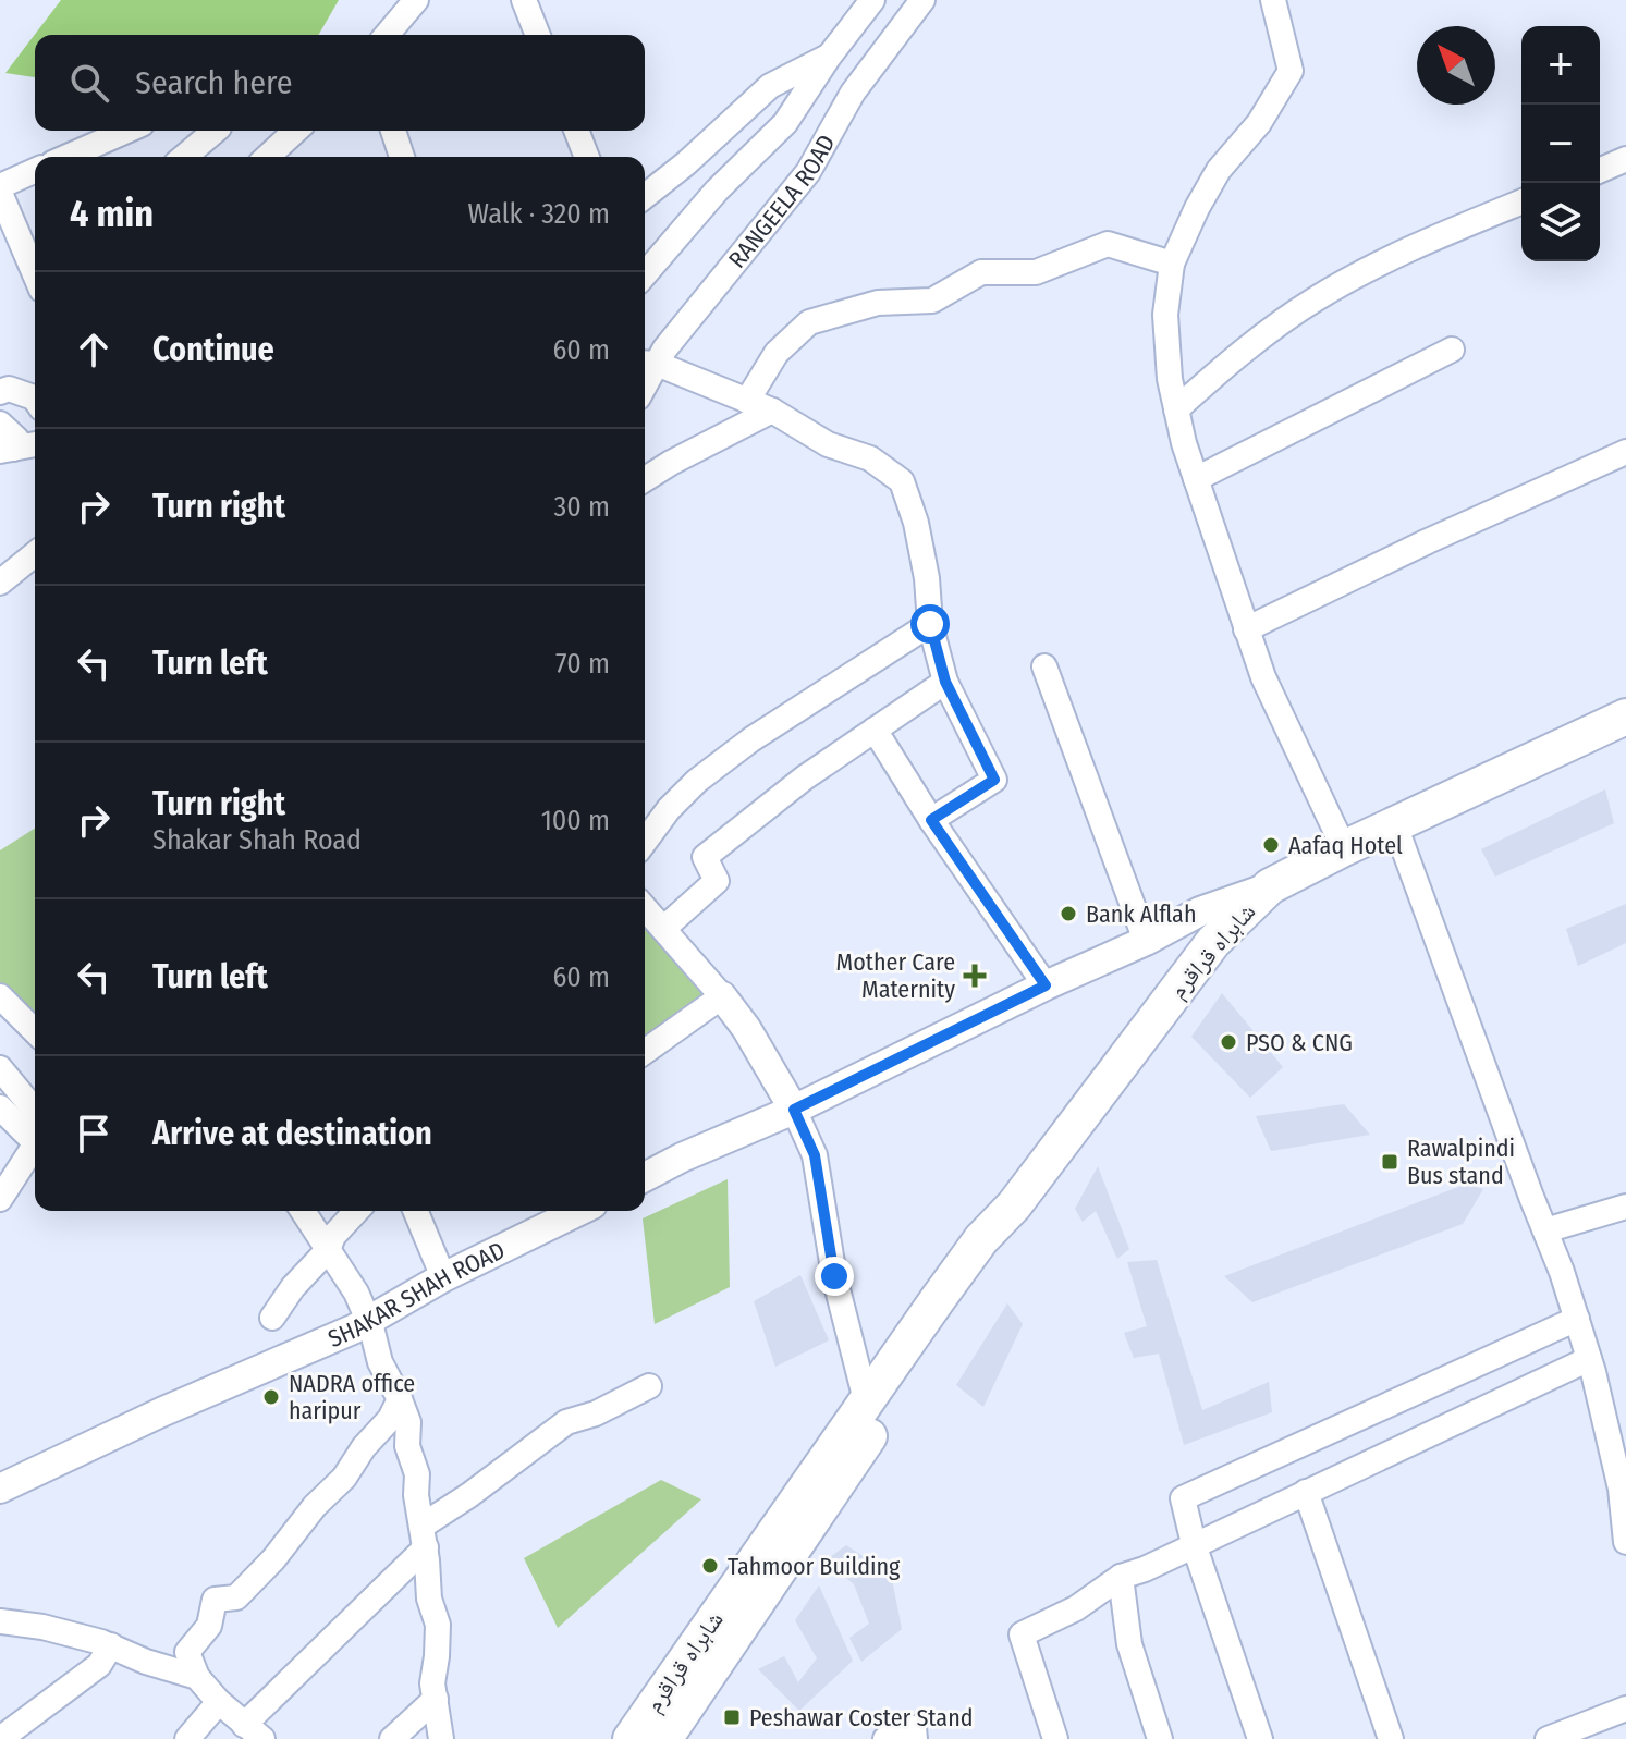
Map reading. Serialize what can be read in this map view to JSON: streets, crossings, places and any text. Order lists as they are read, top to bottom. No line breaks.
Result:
{"streets":{"highway":["شاہراہ قراقرم"],"main road":["SHAKAR SHAH ROAD"],"street":["RANGEELA ROAD"]},"places":{"other":["Aafaq Hotel","Bank Alflah","PSO & CNG","NADRA office haripur","Tahmoor Building"],"health":["Mother Care Maternity"],"transit":["Rawalpindi Bus stand","Peshawar Coster Stand"]},"north":"top left","page":{"map_buttons":["+","−"],"search":"Search here","heading":["4 min","Walk · 320 m"],"list":[["Continue","60 m"],["Turn right","30 m"],["Turn left","70 m"],["Turn right","Shakar Shah Road","100 m"],["Turn left","60 m"],"Arrive at destination"]}}
